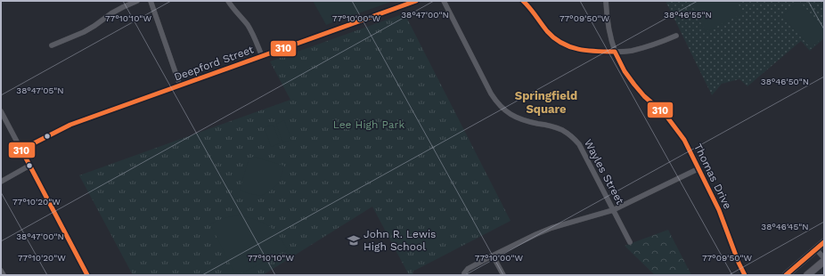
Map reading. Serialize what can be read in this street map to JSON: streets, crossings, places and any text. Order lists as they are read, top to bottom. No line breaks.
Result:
{"streets":{"street":["Deepford Street","Wayles Street","Thomas Drive"]},"districts":["Springfield Square"],"parks":["Lee High Park"],"places":{"school or university":["John R. Lewis High School"]},"lines":["transit line 310"],"coordinates":["38°47'00\"N","38°46'55\"N","77°10'10\"W","77°10'00\"W","77°09'50\"W","38°46'50\"N","38°47'05\"N","77°10'20\"W","38°46'45\"N"]}
